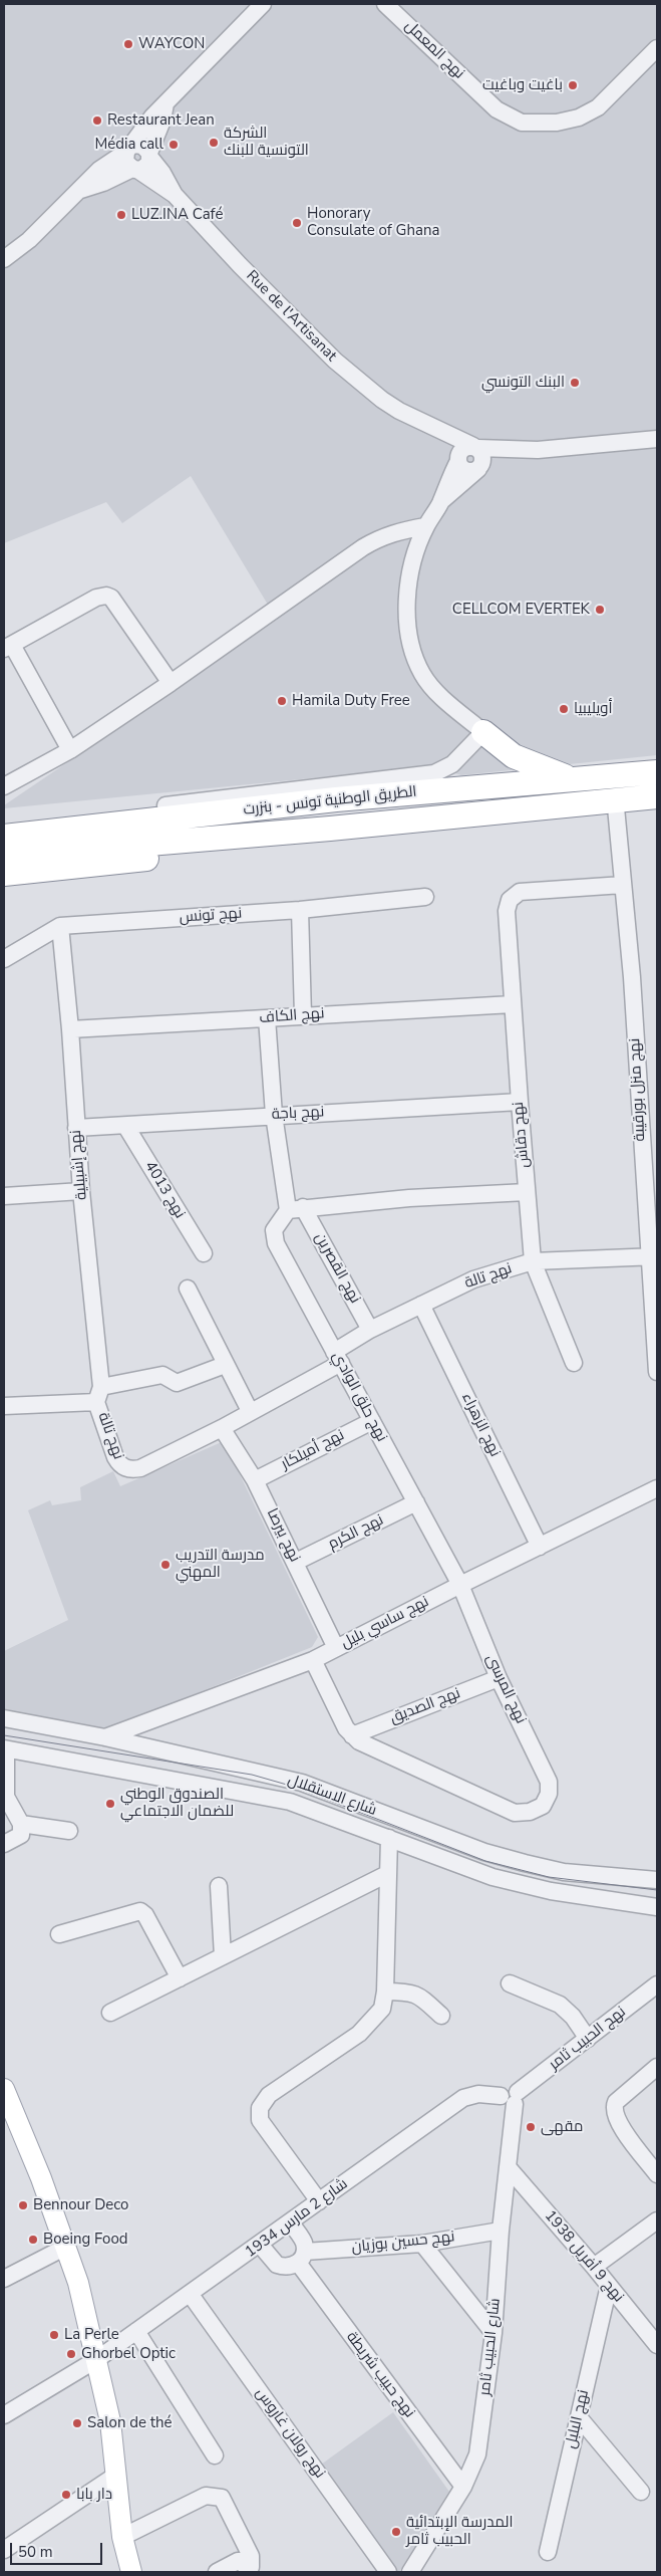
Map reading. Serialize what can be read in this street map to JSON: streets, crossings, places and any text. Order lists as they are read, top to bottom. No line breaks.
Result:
{"streets":{"highway":["الطريق الوطنية تونس - بنزرت"],"street":["نهج المعمل","Rue de l'Artisanat","نهج تونس","نهج الكاف","نهج منزل بورقيبة","نهج باجة","نهج دقاش","نهج إشبيلية","نهج 4013","نهج القصرين","نهج تالة","نهج حلق الوادي","نهج الزهراء","نهج أميلكار","نهج الكرم","نهج بيرصا","نهج ساسي بليل","نهج المرسى","نهج الصديق","شارع الاستقلال","نهج الحبيب ثامر","شارع 2 مارس 1934","نهج حسين بوزيان","نهج 9 أفريل 1938","شارع الحبيب ثامر","نهج حبيب شريطة","نهج البلبل","نهج رولان غاروس"]},"crossings":[["الطريق الوطنية تونس - بنزرت","نهج منزل بورقيبة"],["نهج تونس","نهج إشبيلية"],["نهج الكاف","نهج دقاش"],["نهج الكاف","نهج إشبيلية"],["نهج الكاف","نهج القصرين"],["نهج منزل بورقيبة","نهج دقاش"],["نهج منزل بورقيبة","نهج تالة"],["نهج باجة","نهج دقاش"],["نهج باجة","نهج إشبيلية"],["نهج باجة","نهج 4013"],["نهج باجة","نهج القصرين"],["نهج دقاش","نهج تالة"],["نهج إشبيلية","نهج تالة"],["نهج القصرين","نهج تالة"],["نهج القصرين","نهج حلق الوادي"],["نهج تالة","نهج حلق الوادي"],["نهج تالة","نهج الزهراء"],["نهج تالة","نهج بيرصا"],["نهج حلق الوادي","نهج أميلكار"],["نهج حلق الوادي","نهج الكرم"],["نهج حلق الوادي","نهج ساسي بليل"],["نهج حلق الوادي","نهج المرسى"],["نهج الزهراء","نهج ساسي بليل"],["نهج أميلكار","نهج بيرصا"],["نهج الكرم","نهج بيرصا"],["نهج بيرصا","نهج ساسي بليل"],["نهج ساسي بليل","نهج المرسى"],["نهج ساسي بليل","شارع الاستقلال"],["نهج المرسى","نهج الصديق"],["نهج الحبيب ثامر","شارع 2 مارس 1934"],["نهج الحبيب ثامر","شارع الحبيب ثامر"],["شارع 2 مارس 1934","نهج حسين بوزيان"],["شارع 2 مارس 1934","شارع الحبيب ثامر"],["شارع 2 مارس 1934","نهج حبيب شريطة"],["شارع 2 مارس 1934","نهج رولان غاروس"],["نهج حسين بوزيان","شارع الحبيب ثامر"],["نهج حسين بوزيان","نهج حبيب شريطة"],["نهج 9 أفريل 1938","شارع الحبيب ثامر"],["نهج 9 أفريل 1938","نهج البلبل"],["شارع الحبيب ثامر","نهج حبيب شريطة"]],"places":["WAYCON","باغيت وباغيت","Restaurant Jean","الشركة التونسية للبنك","Média call","LUZ.INA Café","Honorary Consulate of Ghana","البنك التونسي","CELLCOM EVERTEK","Hamila Duty Free","أويليبيا","مدرسة التدريب المهني","الصندوق الوطني للضمان الاجتماعي","مقهى","Bennour Deco","Boeing Food","La Perle","Ghorbel Optic","Salon de thé","دار بابا","المدرسة الإبتدائية الحبيب ثامر"],"scale_bar":"50 m"}
